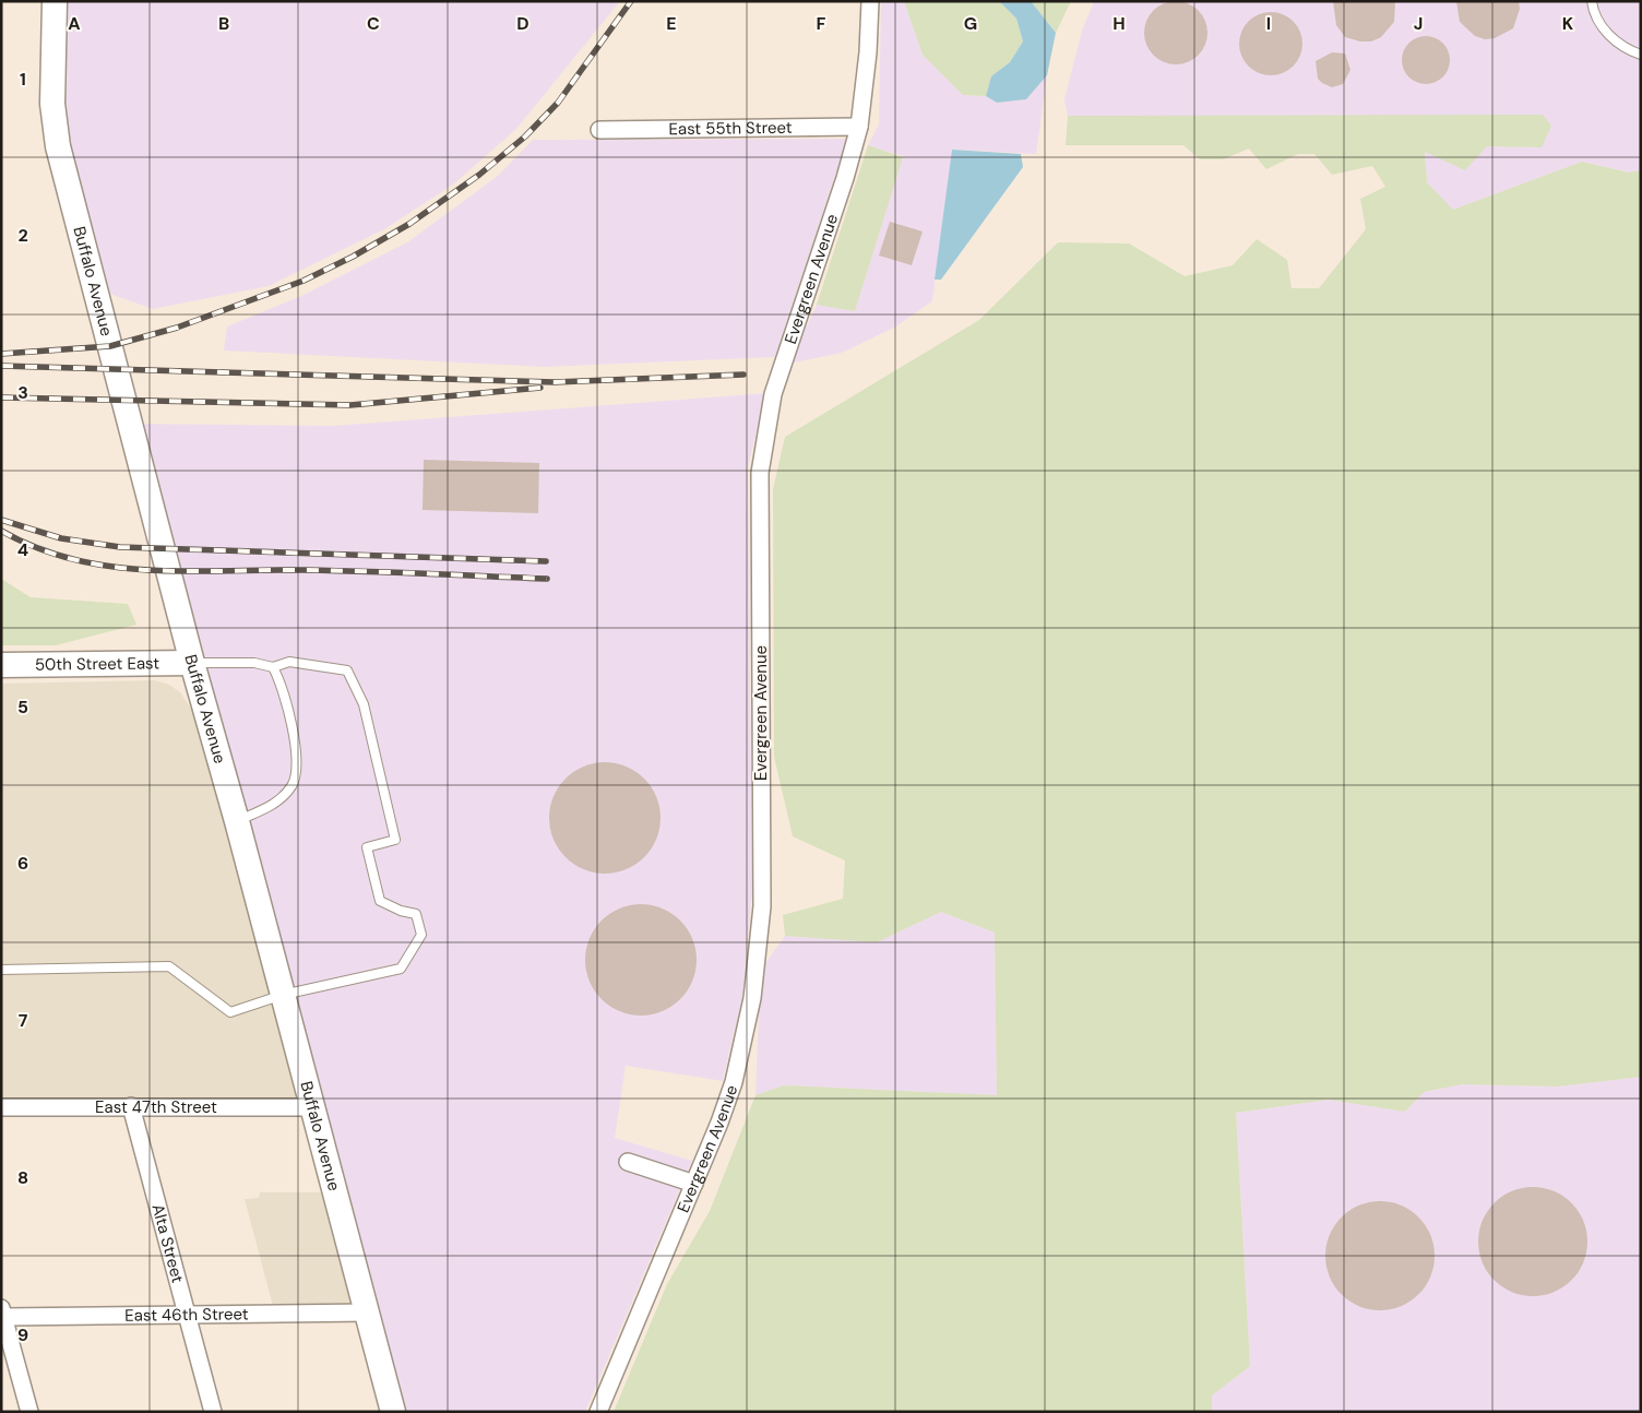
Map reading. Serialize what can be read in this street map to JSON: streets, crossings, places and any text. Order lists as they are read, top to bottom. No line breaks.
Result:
{"streets":{"street":["East 55th Street","Evergreen Avenue","Buffalo Avenue","50th Street East","East 47th Street","Alta Street","East 46th Street"]},"crossings":[["East 55th Street","Evergreen Avenue"],["Buffalo Avenue","50th Street East"],["Buffalo Avenue","East 47th Street"],["Buffalo Avenue","East 46th Street"],["East 47th Street","Alta Street"],["Alta Street","East 46th Street"]],"grid":{"columns":["A","B","C","D","E","F","G","H","I","J","K"],"rows":["1","2","3","4","5","6","7","8","9"]}}
